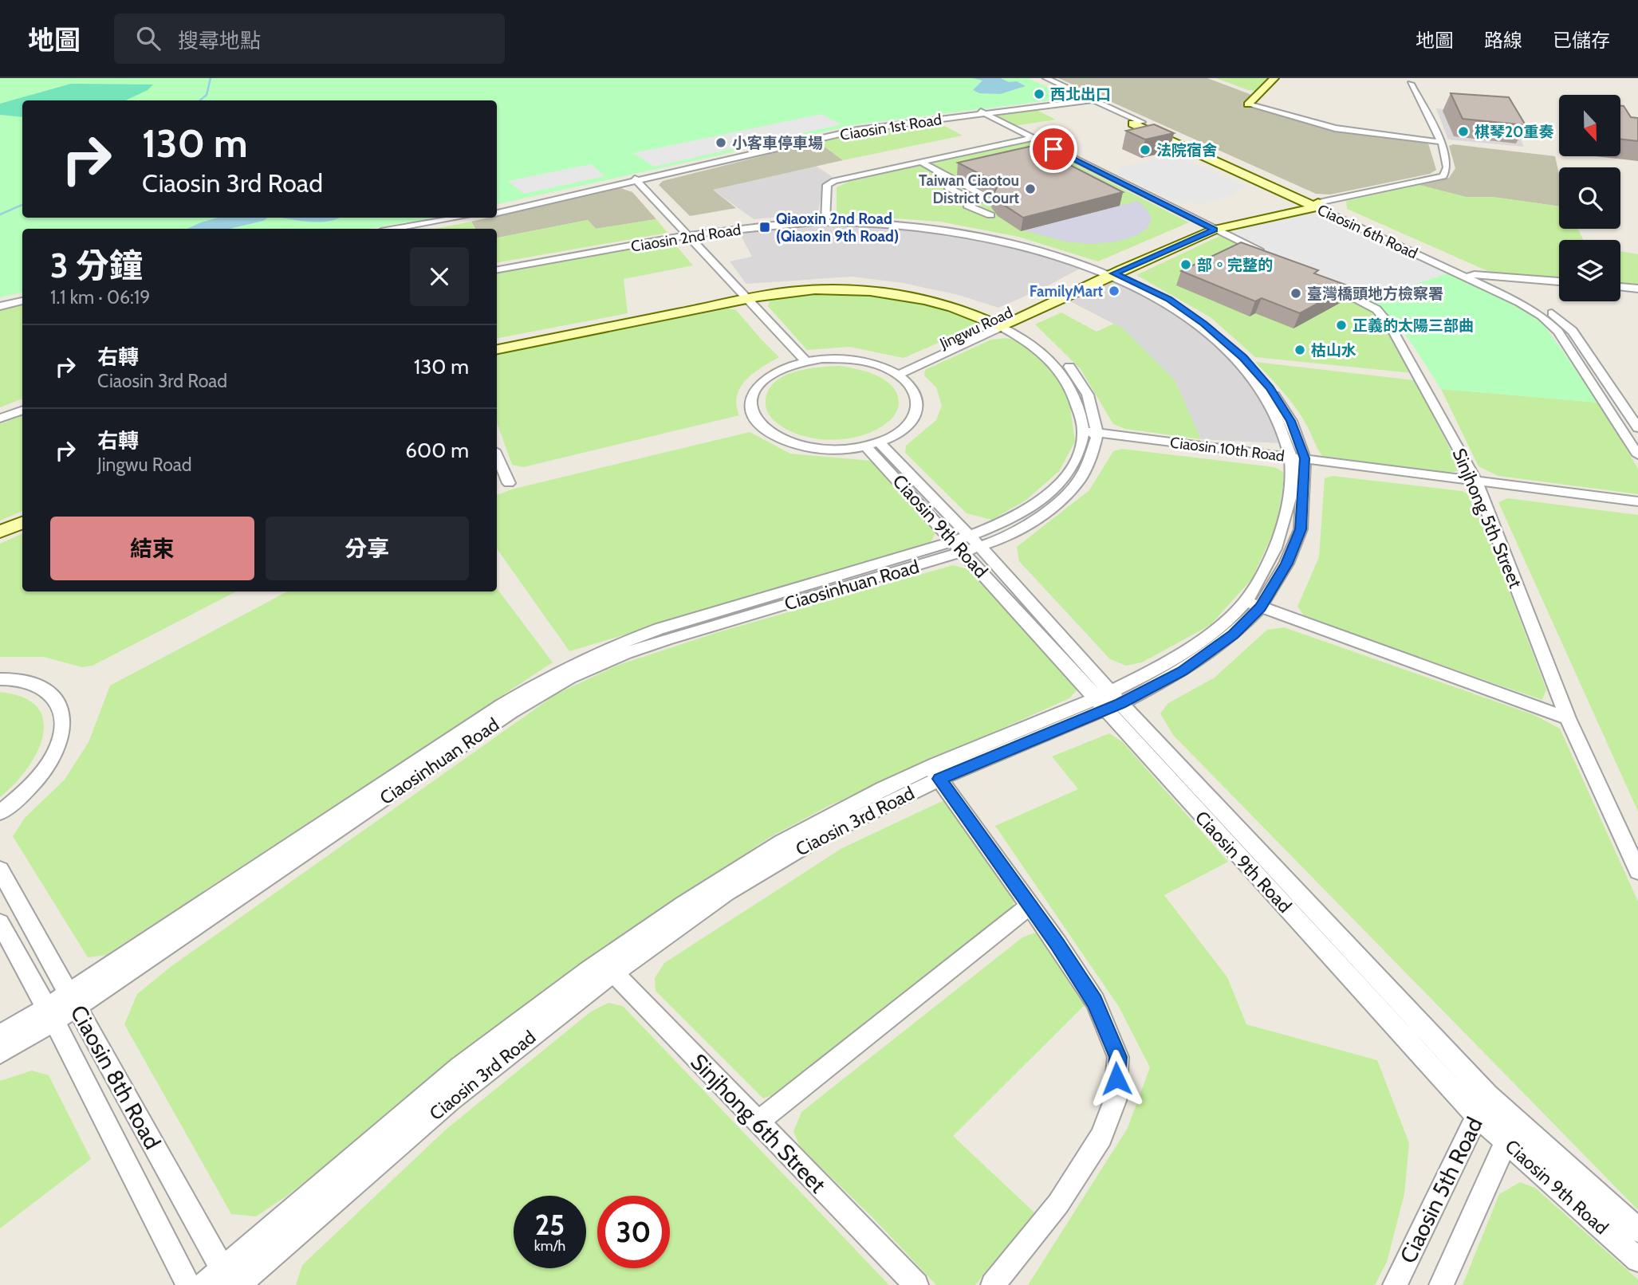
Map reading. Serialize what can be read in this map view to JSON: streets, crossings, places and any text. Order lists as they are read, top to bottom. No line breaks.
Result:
{"streets":{"street":["Ciaosin 1st Road","Ciaosin 6th Road","Ciaosin 2nd Road","Jingwu Road","Ciaosin 10th Road","Sinjhong 5th Street","Ciaosin 9th Road","Ciaosinhuan Road","Ciaosin 3rd Road","Ciaosin 8th Road","Sinjhong 6th Street","Ciaosin 5th Road"]},"crossings":[["Ciaosin 1st Road","Ciaosin 6th Road"],["Ciaosin 6th Road","Jingwu Road"],["Ciaosin 2nd Road","Jingwu Road"],["Ciaosin 2nd Road","Ciaosin 3rd Road"],["Jingwu Road","Ciaosin 9th Road"],["Jingwu Road","Ciaosin 3rd Road"],["Ciaosin 10th Road","Sinjhong 5th Street"],["Ciaosin 10th Road","Ciaosinhuan Road"],["Ciaosin 10th Road","Ciaosin 3rd Road"],["Ciaosin 9th Road","Ciaosinhuan Road"],["Ciaosin 9th Road","Ciaosin 3rd Road"],["Ciaosin 9th Road","Ciaosin 5th Road"],["Ciaosinhuan Road","Ciaosin 8th Road"],["Ciaosin 3rd Road","Ciaosin 8th Road"],["Ciaosin 3rd Road","Sinjhong 6th Street"]],"places":{"other":["西北出口","棋琴20重奏","小客車停車場","法院宿舍","Taiwan Ciaotou District Court","部。完整的","FamilyMart","臺灣橋頭地方檢察署","正義的太陽三部曲","枯山水"],"transit":["Qiaoxin 2nd Road (Qiaoxin 9th Road)"]},"north":"bottom","page":{"header":"地圖","search":"搜尋地點","nav":["地圖","路線","已儲存"],"turn":["130 m","Ciaosin 3rd Road"],"heading":["3 分鐘","1.1 km · 06:19"],"list":[{"name":"右轉","note":"Ciaosin 3rd Road","value":"130 m"},{"name":"右轉","note":"Jingwu Road","value":"600 m"}],"buttons":["結束","分享"],"speed":"25 km/h","limit":"30"}}
